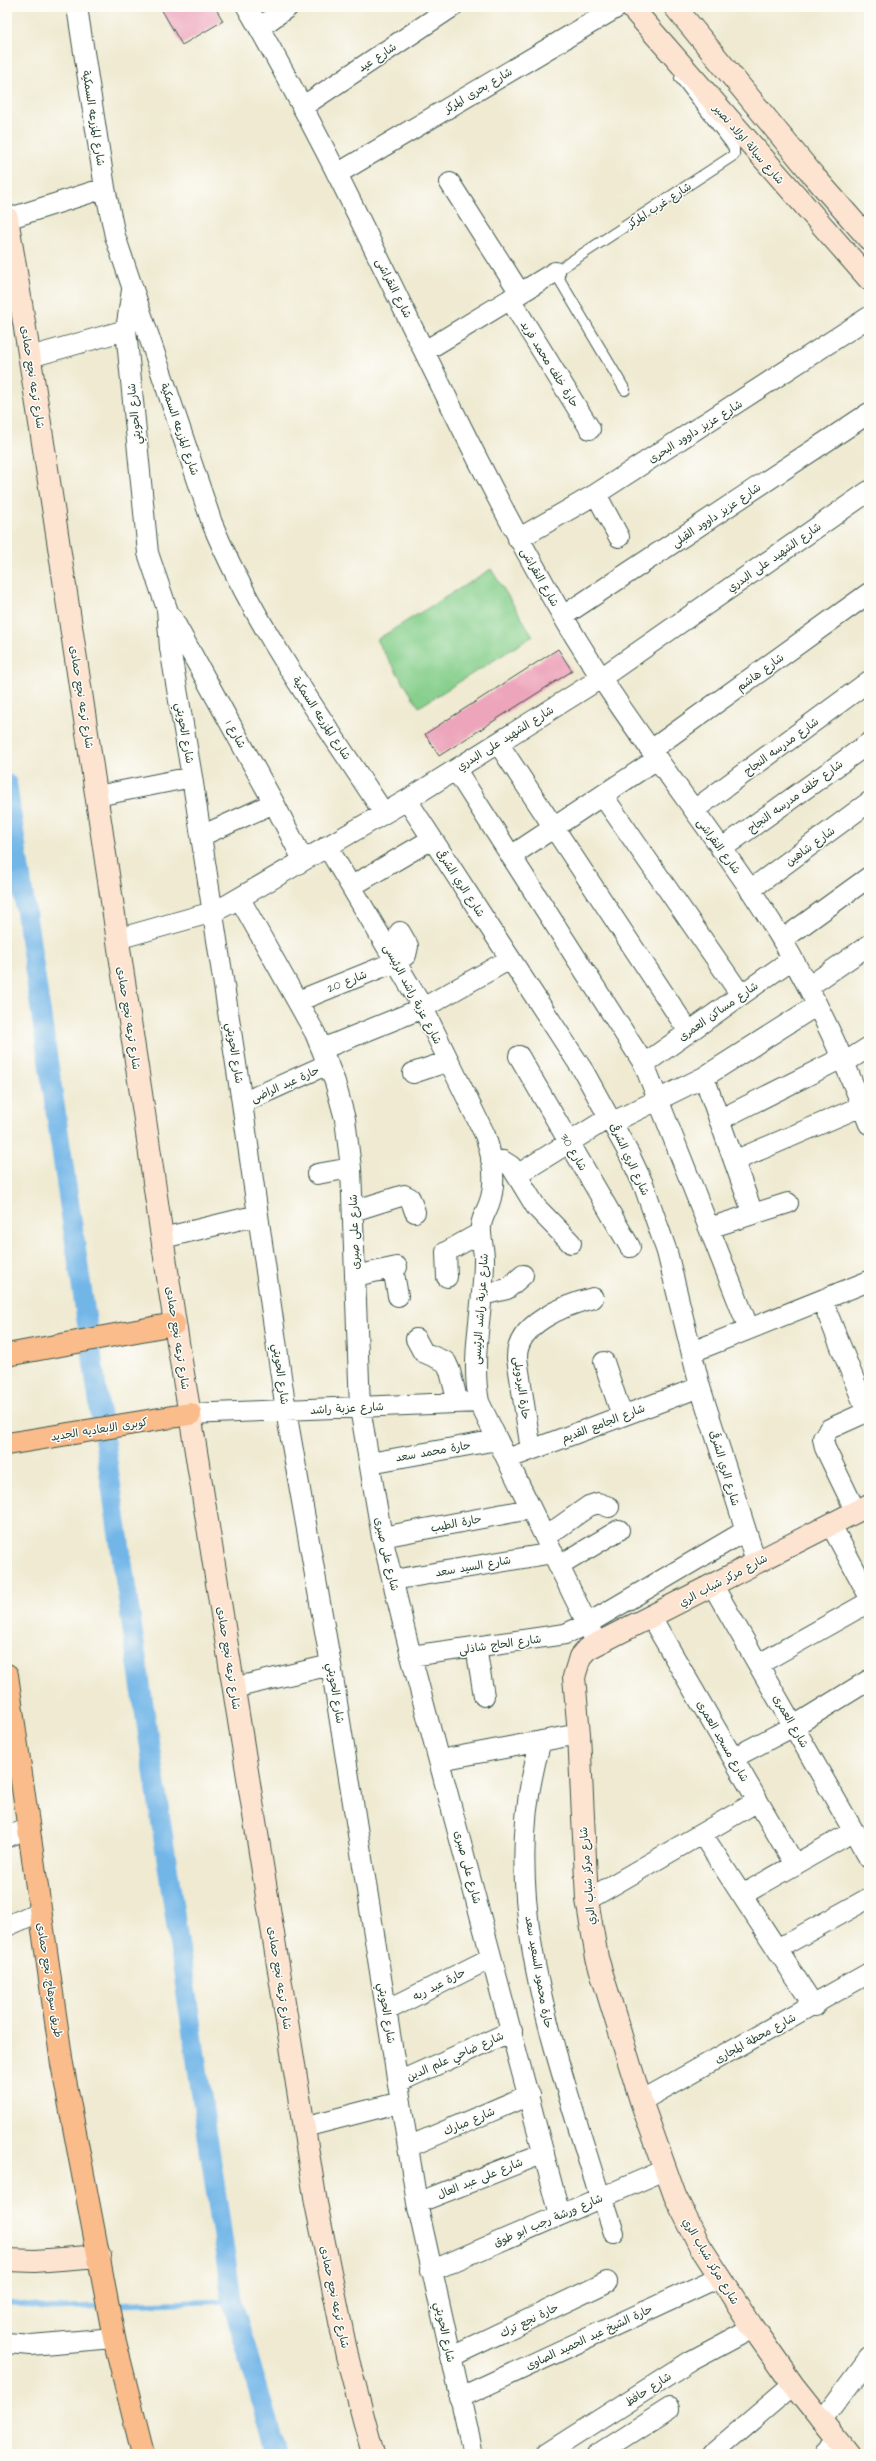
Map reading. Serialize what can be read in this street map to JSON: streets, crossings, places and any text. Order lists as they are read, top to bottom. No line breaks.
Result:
{"streets":{"main road":["كوبرى الابعاديه الجديد","طريق سوهاج, نجع حمادى"],"street":["شارع عيد","شارع بحرى المركز","شارع المزرعه السمكية","شارع سيالة اولاد نصير","شارع غرب المركز","شارع النقراشى","حارة خلف محمد فريد","شارع ترعه نجع حمادى","شارع الحويتي","شارع عزيز داوود البحرى","شارع عزيز داوود القبلى","شارع الشهيد على البدري","شارع هاشم","شارع 1","شارع مدرسه النجاح","شارع خلف مدرسه النجاح","شارع شاهين","شارع الري الشرقى","شارع 20","شارع عزبة راشد الرئيسى","شارع مساكن العمرى","حارة عبد الراضى","شارع 30","شارع على صبرى","حارة البردويلى","شارع عزبة راشد","شارع الجامع القديم","حارة محمد سعد","حارة الطيب","شارع السيد سعد","شارع مركز شباب الري","شارع الحاج شاذلى","شارع العمرى","شارع مسجد العمرى","حارة محمود السعيد سعد","حارة عبد ربه","شارع محطة المجارى","شارع ضاحي علم الدين","شارع مبارك","شارع على عبد العال","شارع ورشة رجب ابو طوق","حارة نجع ترك","حارة الشيخ عبد الحميد الصاوى","شارع حافظ"]},"crossings":[["شارع عيد","شارع النقراشى"],["شارع بحرى المركز","شارع النقراشى"],["شارع المزرعه السمكية","شارع الحويتي"],["شارع المزرعه السمكية","شارع الشهيد على البدري"],["شارع سيالة اولاد نصير","شارع غرب المركز"],["شارع غرب المركز","شارع النقراشى"],["شارع غرب المركز","حارة خلف محمد فريد"],["شارع النقراشى","شارع عزيز داوود البحرى"],["شارع النقراشى","شارع عزيز داوود القبلى"],["شارع النقراشى","شارع الشهيد على البدري"],["شارع النقراشى","شارع هاشم"],["شارع النقراشى","شارع مدرسه النجاح"],["شارع النقراشى","شارع خلف مدرسه النجاح"],["شارع النقراشى","شارع شاهين"],["شارع النقراشى","شارع مساكن العمرى"],["شارع ترعه نجع حمادى","شارع الشهيد على البدري"],["شارع ترعه نجع حمادى","شارع عزبة راشد"],["شارع ترعه نجع حمادى","كوبرى الابعاديه الجديد"],["شارع الحويتي","شارع الشهيد على البدري"],["شارع الحويتي","شارع 1"],["شارع الحويتي","حارة عبد الراضى"],["شارع الحويتي","شارع عزبة راشد"],["شارع الحويتي","حارة عبد ربه"],["شارع الحويتي","شارع ضاحي علم الدين"],["شارع الحويتي","شارع مبارك"],["شارع الحويتي","شارع على عبد العال"],["شارع الحويتي","شارع ورشة رجب ابو طوق"],["شارع الحويتي","حارة نجع ترك"],["شارع الحويتي","حارة الشيخ عبد الحميد الصاوى"],["شارع الشهيد على البدري","شارع 1"],["شارع الشهيد على البدري","شارع الري الشرقى"],["شارع الشهيد على البدري","شارع عزبة راشد الرئيسى"],["شارع الشهيد على البدري","شارع على صبرى"],["شارع الري الشرقى","حارة عبد الراضى"],["شارع الري الشرقى","شارع الجامع القديم"],["شارع الري الشرقى","شارع مركز شباب الري"],["شارع الري الشرقى","شارع الحاج شاذلى"],["شارع 20","شارع عزبة راشد الرئيسى"],["شارع 20","شارع على صبرى"],["شارع عزبة راشد الرئيسى","حارة عبد الراضى"],["شارع عزبة راشد الرئيسى","شارع عزبة راشد"],["شارع عزبة راشد الرئيسى","شارع الجامع القديم"],["شارع عزبة راشد الرئيسى","حارة محمد سعد"],["شارع عزبة راشد الرئيسى","حارة الطيب"],["شارع عزبة راشد الرئيسى","شارع السيد سعد"],["شارع عزبة راشد الرئيسى","شارع مركز شباب الري"],["شارع عزبة راشد الرئيسى","شارع الحاج شاذلى"],["حارة عبد الراضى","شارع على صبرى"],["شارع على صبرى","شارع عزبة راشد"],["شارع على صبرى","حارة محمد سعد"],["شارع على صبرى","حارة الطيب"],["شارع على صبرى","شارع السيد سعد"],["شارع على صبرى","شارع الحاج شاذلى"],["شارع على صبرى","حارة عبد ربه"],["شارع على صبرى","شارع ضاحي علم الدين"],["شارع على صبرى","شارع مبارك"],["شارع على صبرى","شارع على عبد العال"],["شارع على صبرى","شارع ورشة رجب ابو طوق"],["حارة البردويلى","شارع الجامع القديم"],["شارع عزبة راشد","كوبرى الابعاديه الجديد"],["شارع مركز شباب الري","شارع العمرى"],["شارع مركز شباب الري","شارع مسجد العمرى"],["شارع مركز شباب الري","شارع محطة المجارى"],["شارع مركز شباب الري","شارع ورشة رجب ابو طوق"],["شارع مركز شباب الري","حارة الشيخ عبد الحميد الصاوى"],["شارع مركز شباب الري","شارع حافظ"],["حارة محمود السعيد سعد","شارع ورشة رجب ابو طوق"]]}
